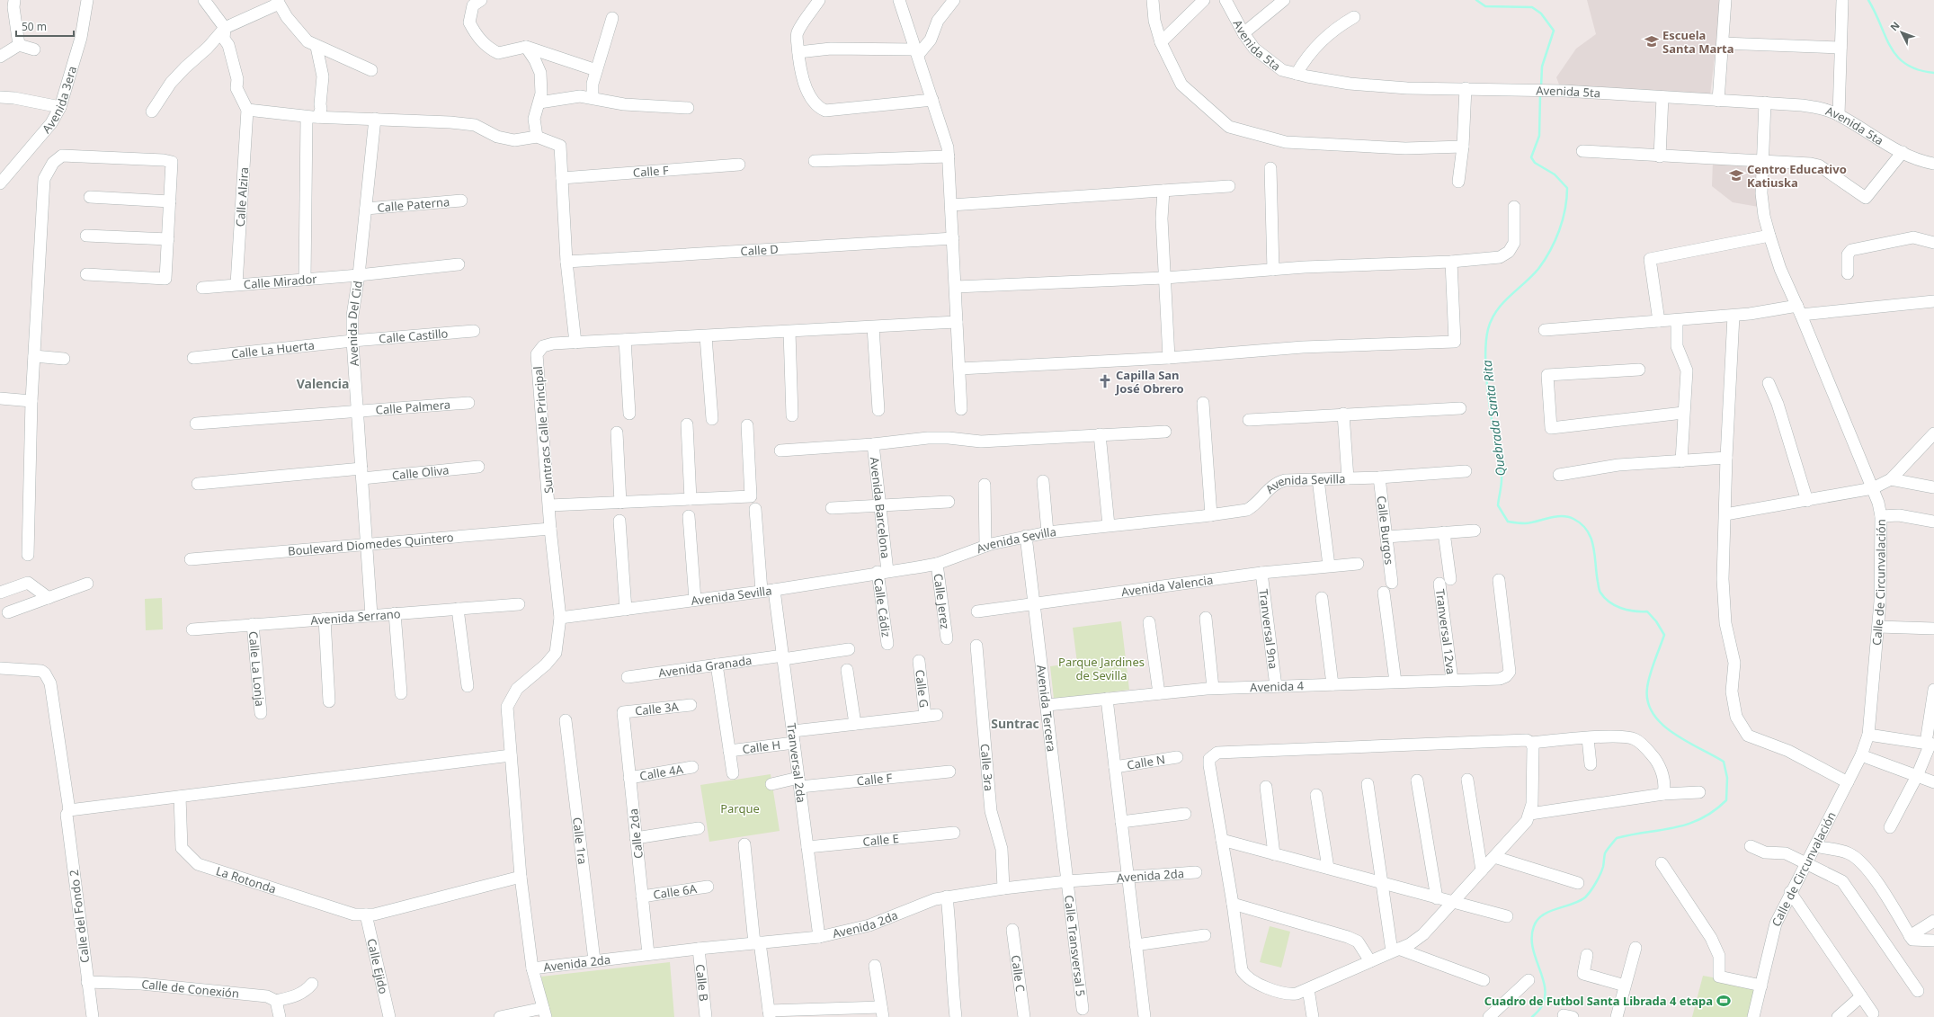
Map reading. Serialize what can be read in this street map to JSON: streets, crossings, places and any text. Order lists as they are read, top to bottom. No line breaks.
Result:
{"streets":{"street":["Avenida 5ta","Avenida 3era","Calle F","Calle Alzira","Calle Paterna","Calle D","Calle Mirador","Avenida Del Cid","Calle Castillo","Calle La Huerta","Calle Palmera","Suntracs Calle Principal","Calle Oliva","Avenida Sevilla","Avenida Barcelona","Calle Burgos","Boulevard Diomedes Quintero","Calle de Circunvalación","Avenida Valencia","Calle Jerez","Calle Cádiz","Avenida Serrano","Tranversal 9na","Tranversal 12va","Avenida Granada","Calle La Lonja","Avenida 4","Calle G","Calle 3A","Avenida Tercera","Calle H","Calle N","Tranversal 2da","Calle 3ra","Calle 4A","Calle 2da","Calle E","Calle 1ra","Avenida 2da","La Rotonda","Calle 6A","Calle del Fondo 2","Calle Transversal 5","Calle Ejido","Calle C","Calle B","Calle de Conexión"]},"crossings":[["Avenida 5ta","Calle de Circunvalación"],["Calle F","Tranversal 2da"],["Calle Alzira","Calle Mirador"],["Calle Paterna","Avenida Del Cid"],["Calle Mirador","Avenida Del Cid"],["Avenida Del Cid","Calle Castillo"],["Avenida Del Cid","Calle La Huerta"],["Avenida Del Cid","Calle Palmera"],["Avenida Del Cid","Calle Oliva"],["Avenida Del Cid","Boulevard Diomedes Quintero"],["Avenida Del Cid","Avenida Serrano"],["Calle Castillo","Calle La Huerta"],["Suntracs Calle Principal","Avenida Sevilla"],["Suntracs Calle Principal","Boulevard Diomedes Quintero"],["Suntracs Calle Principal","Avenida 2da"],["Suntracs Calle Principal","La Rotonda"],["Avenida Sevilla","Avenida Barcelona"],["Avenida Sevilla","Calle Burgos"],["Avenida Sevilla","Calle Jerez"],["Avenida Sevilla","Calle Cádiz"],["Avenida Sevilla","Avenida Tercera"],["Avenida Sevilla","Tranversal 2da"],["Avenida Barcelona","Calle Cádiz"],["Avenida Valencia","Tranversal 9na"],["Avenida Valencia","Avenida Tercera"],["Avenida Serrano","Calle La Lonja"],["Tranversal 9na","Avenida 4"],["Tranversal 12va","Avenida 4"],["Avenida Granada","Tranversal 2da"],["Avenida 4","Avenida Tercera"],["Calle G","Calle H"],["Calle 3A","Calle 2da"],["Avenida Tercera","Avenida 2da"],["Avenida Tercera","Calle Transversal 5"],["Calle H","Tranversal 2da"],["Tranversal 2da","Calle E"],["Tranversal 2da","Avenida 2da"],["Calle 3ra","Avenida 2da"],["Calle 4A","Calle 2da"],["Calle 2da","Avenida 2da"],["Calle 2da","Calle 6A"],["Calle 1ra","Avenida 2da"],["Avenida 2da","Calle Transversal 5"],["Avenida 2da","Calle B"],["La Rotonda","Calle Ejido"],["Calle del Fondo 2","Calle de Conexión"]],"districts":["Valencia","Suntrac"],"water":["Quebrada Santa Rita"],"parks":["Parque Jardines de Sevilla","Parque"],"places":{"school or university":["Escuela Santa Marta","Centro Educativo Katiuska"],"church":["Capilla San José Obrero"],"sports":["Cuadro de Futbol Santa Librada 4 etapa"]},"scale_bar":"50 m","north":"top left"}
